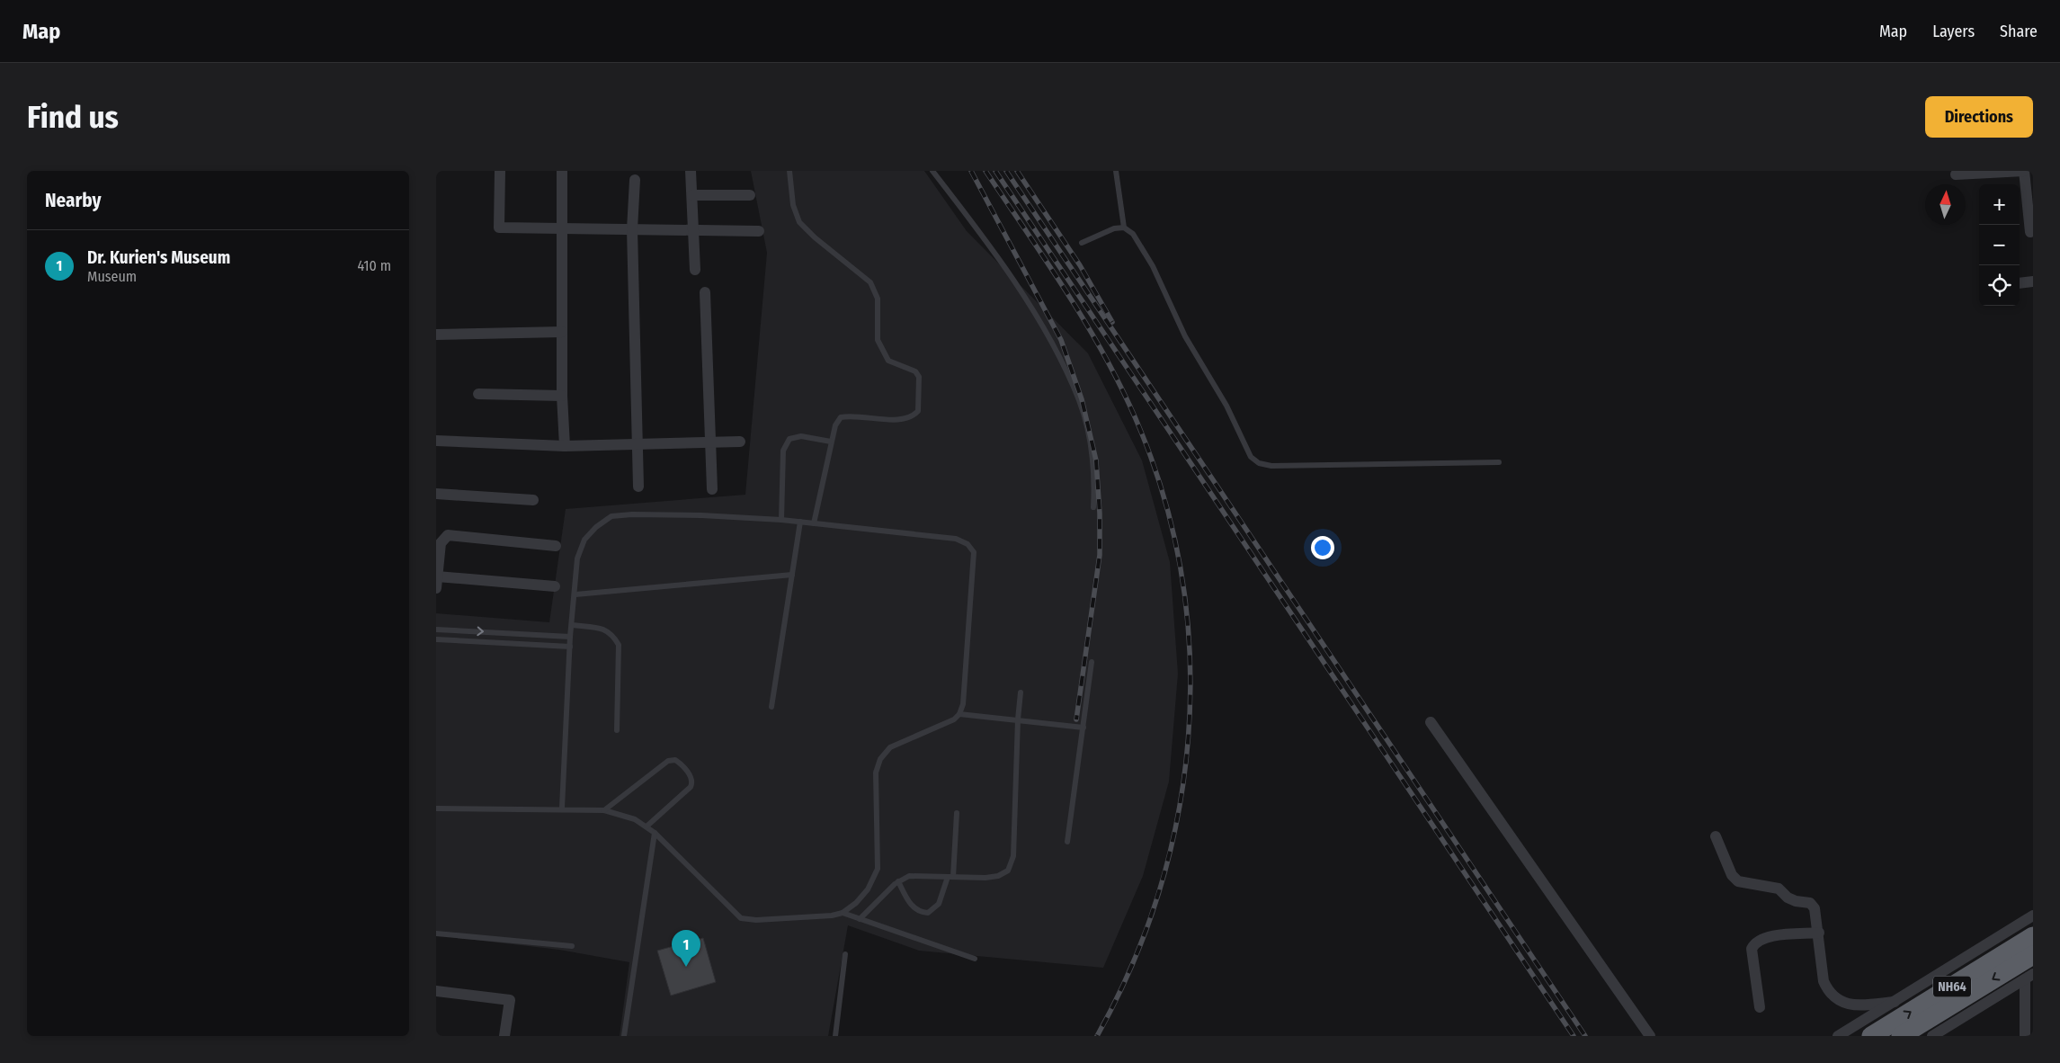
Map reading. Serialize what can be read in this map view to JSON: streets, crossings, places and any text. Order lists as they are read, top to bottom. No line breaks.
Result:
{"streets":{"highway":["NH64"]},"north":"top","page":{"header":"Map","nav":["Map","Layers","Share"],"buttons":"Directions","title":"Find us","heading":"Nearby","map_buttons":["+","−"],"list":[{"mark":"1","name":"Dr. Kurien's Museum","note":"Museum","value":"410 m"}],"pins":"1"}}
